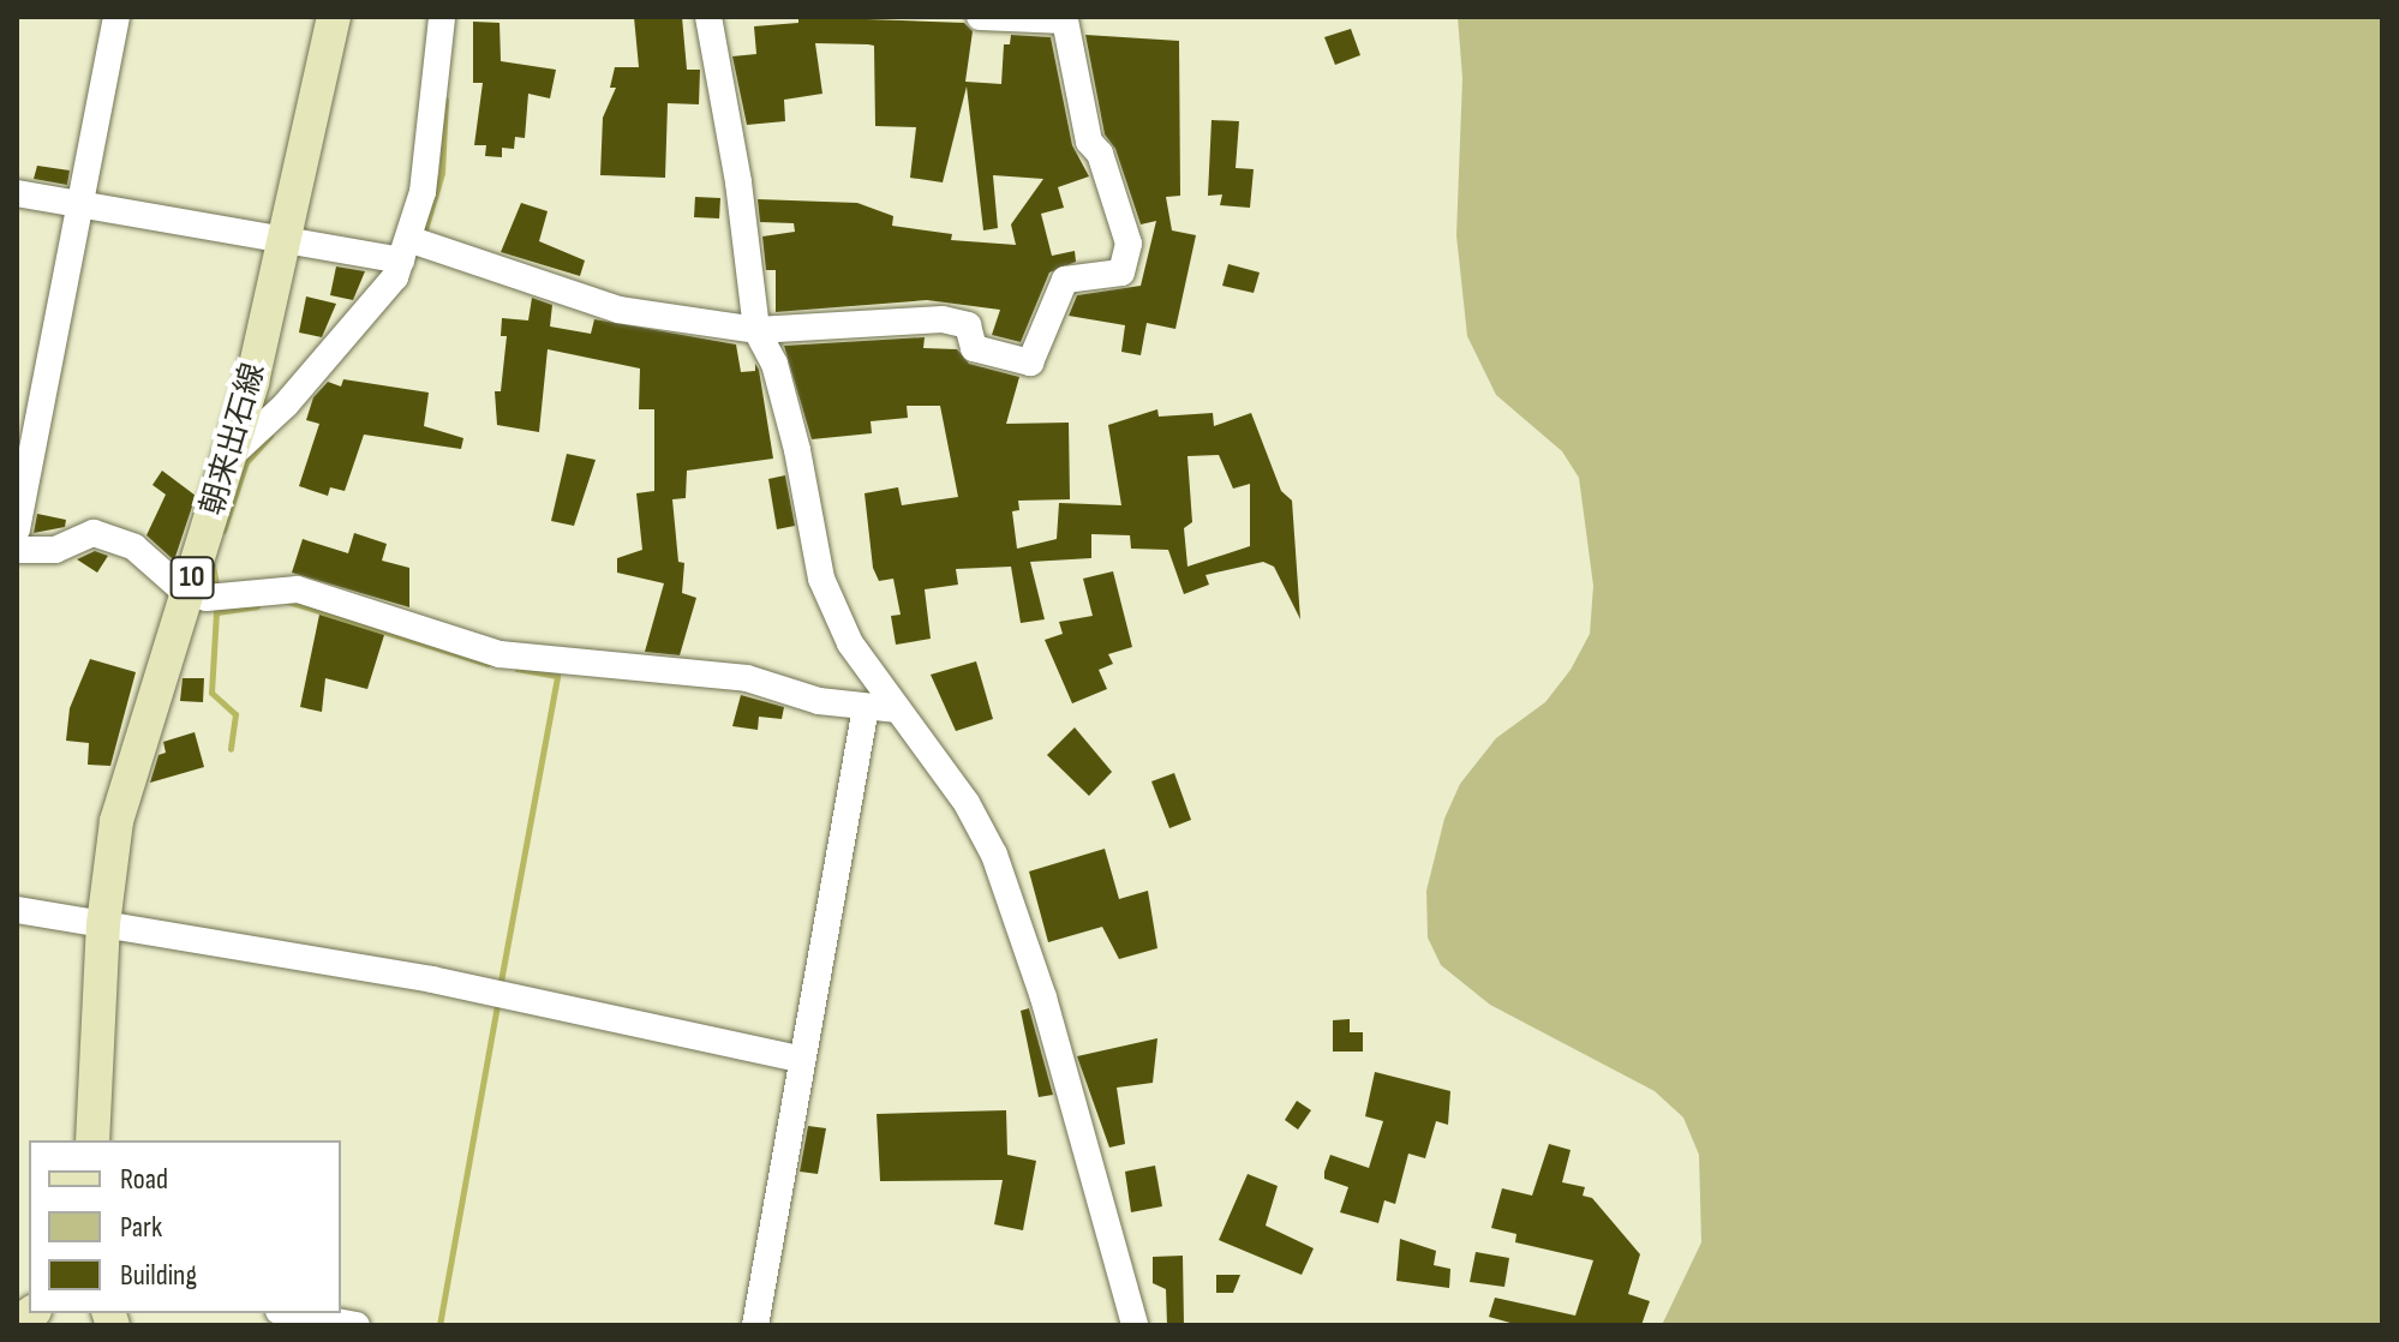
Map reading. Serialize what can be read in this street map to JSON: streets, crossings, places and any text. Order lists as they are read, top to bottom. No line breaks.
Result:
{"streets":{"main road":["朝来出石線","10"]},"legend":["Road","Park","Building"]}
